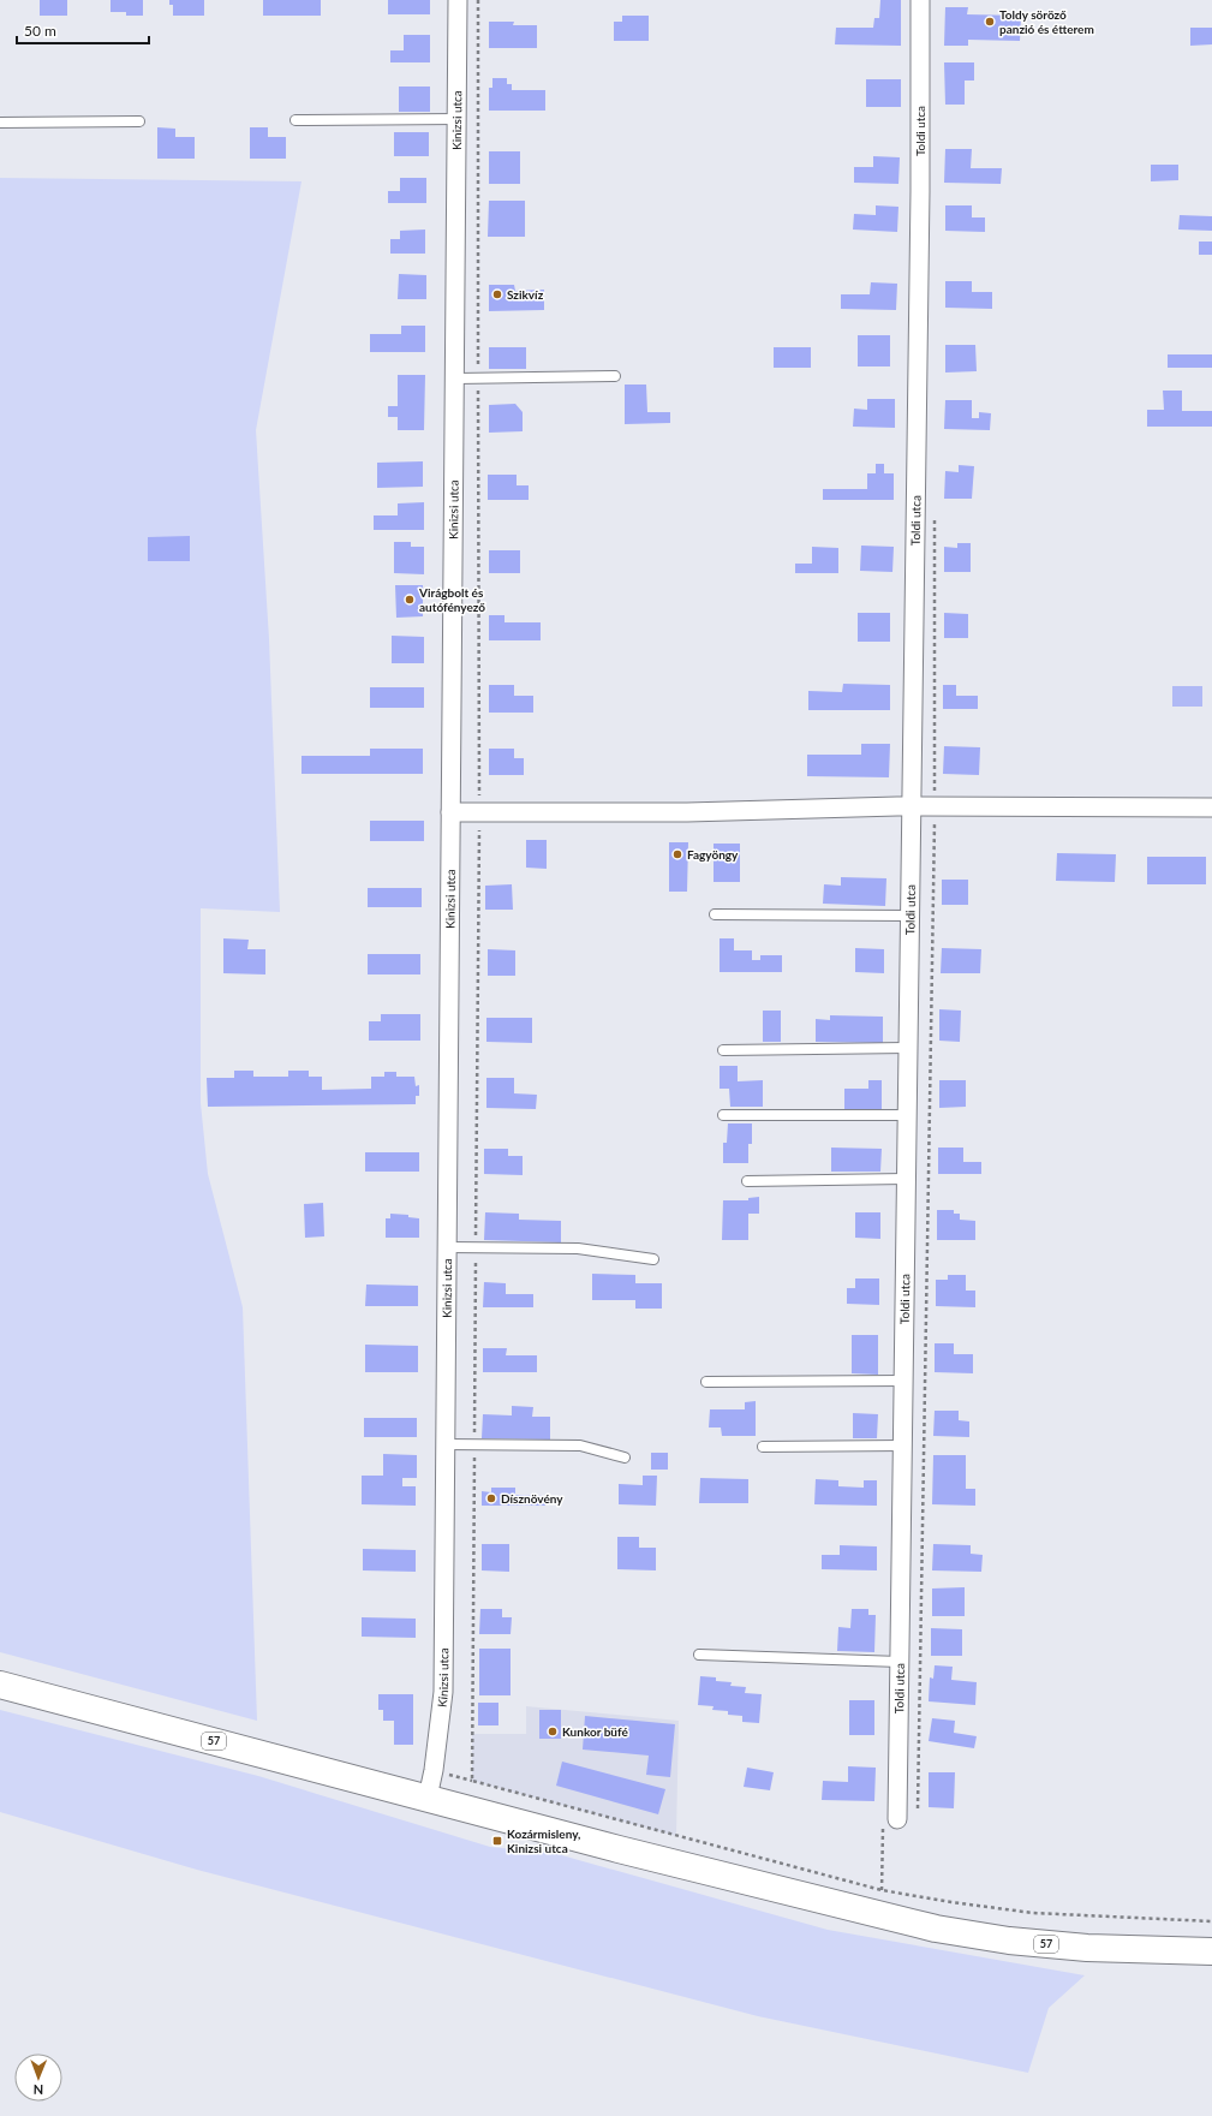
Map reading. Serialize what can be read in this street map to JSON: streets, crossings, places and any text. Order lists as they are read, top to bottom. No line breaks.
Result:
{"streets":{"main road":["57"],"street":["Kinizsi utca","Toldi utca"]},"crossings":[["Kinizsi utca","57"]],"places":{"other":["Toldy söröző panzió és étterem","Szikvíz","Virágbolt és autófényező","Fagyöngy","Dísznövény","Kunkor büfé"],"transit":["Kozármisleny, Kinizsi utca"]},"scale_bar":"50 m","north":"bottom"}
